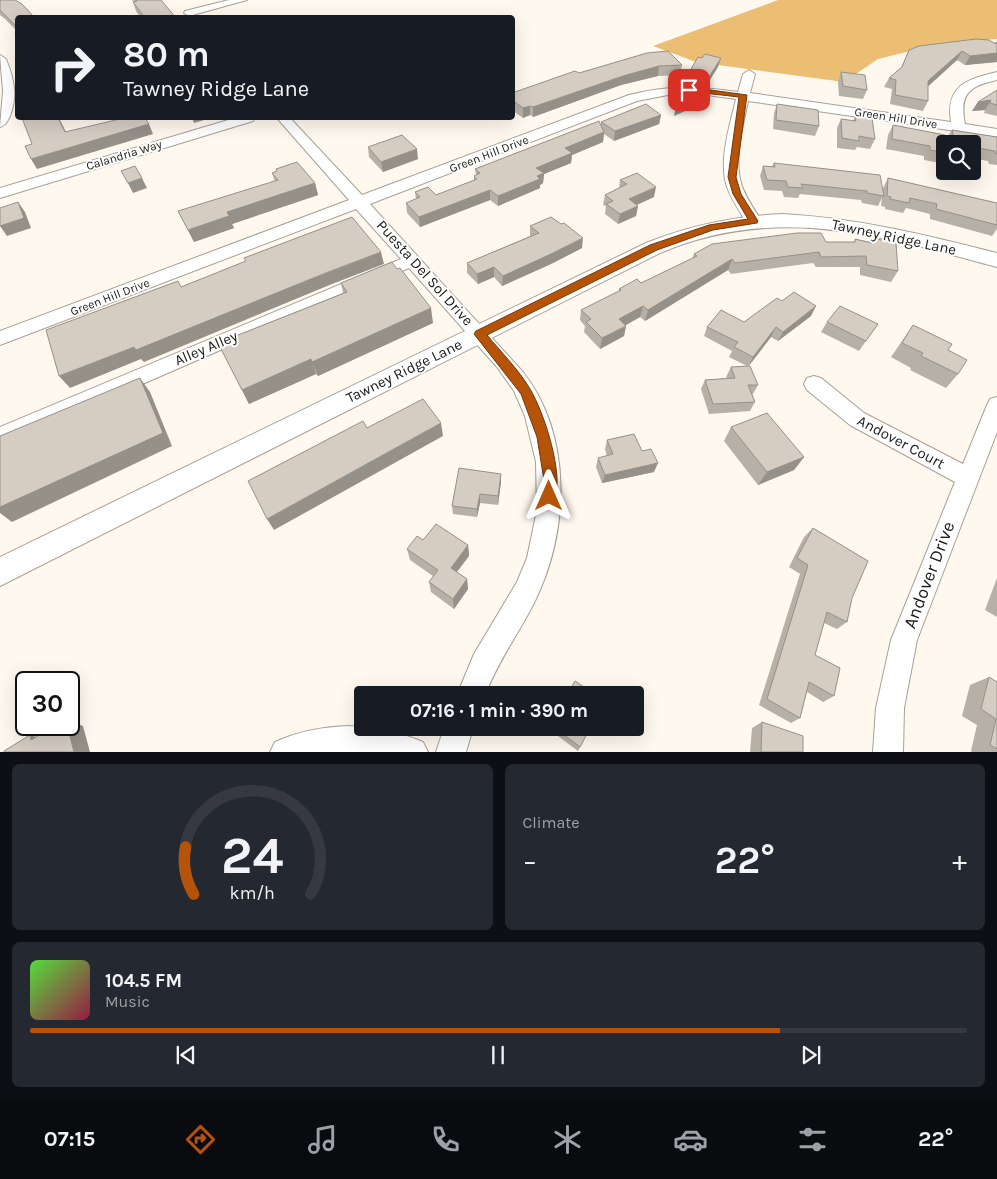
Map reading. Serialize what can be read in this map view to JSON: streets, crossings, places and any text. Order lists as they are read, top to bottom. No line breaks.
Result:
{"streets":{"street":["Green Hill Drive","Calandria Way","Tawney Ridge Lane","Puesta Del Sol Drive","Alley Alley","Andover Court","Andover Drive"]},"crossings":[["Green Hill Drive","Puesta Del Sol Drive"],["Tawney Ridge Lane","Puesta Del Sol Drive"],["Puesta Del Sol Drive","Alley Alley"],["Andover Court","Andover Drive"]],"page":{"turn":["80 m","Tawney Ridge Lane"],"limit":"30","trip":"07:16 · 1 min · 390 m","tile":"Climate","heat":["−","22°","+"],"song":["104.5 FM","Music"],"tabs":["07:15","22°"],"gauge":["24","km/h"]}}
